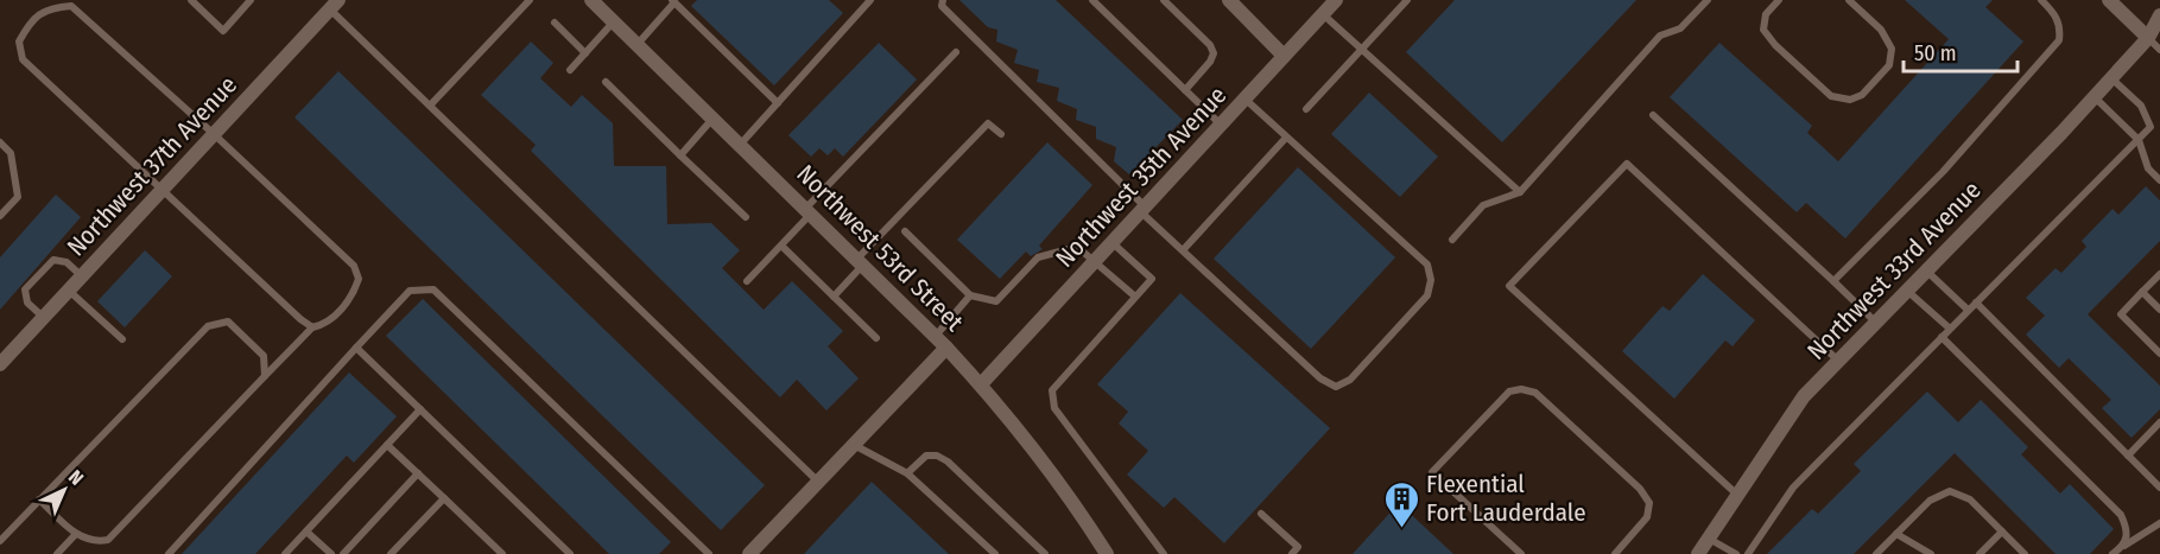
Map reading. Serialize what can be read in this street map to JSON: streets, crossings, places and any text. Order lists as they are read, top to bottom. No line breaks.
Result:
{"streets":{"street":["Northwest 37th Avenue","Northwest 35th Avenue","Northwest 53rd Street","Northwest 33rd Avenue"]},"crossings":[["Northwest 35th Avenue","Northwest 53rd Street"]],"places":{"building":["Flexential Fort Lauderdale"]},"scale_bar":"50 m","north":"top right"}
